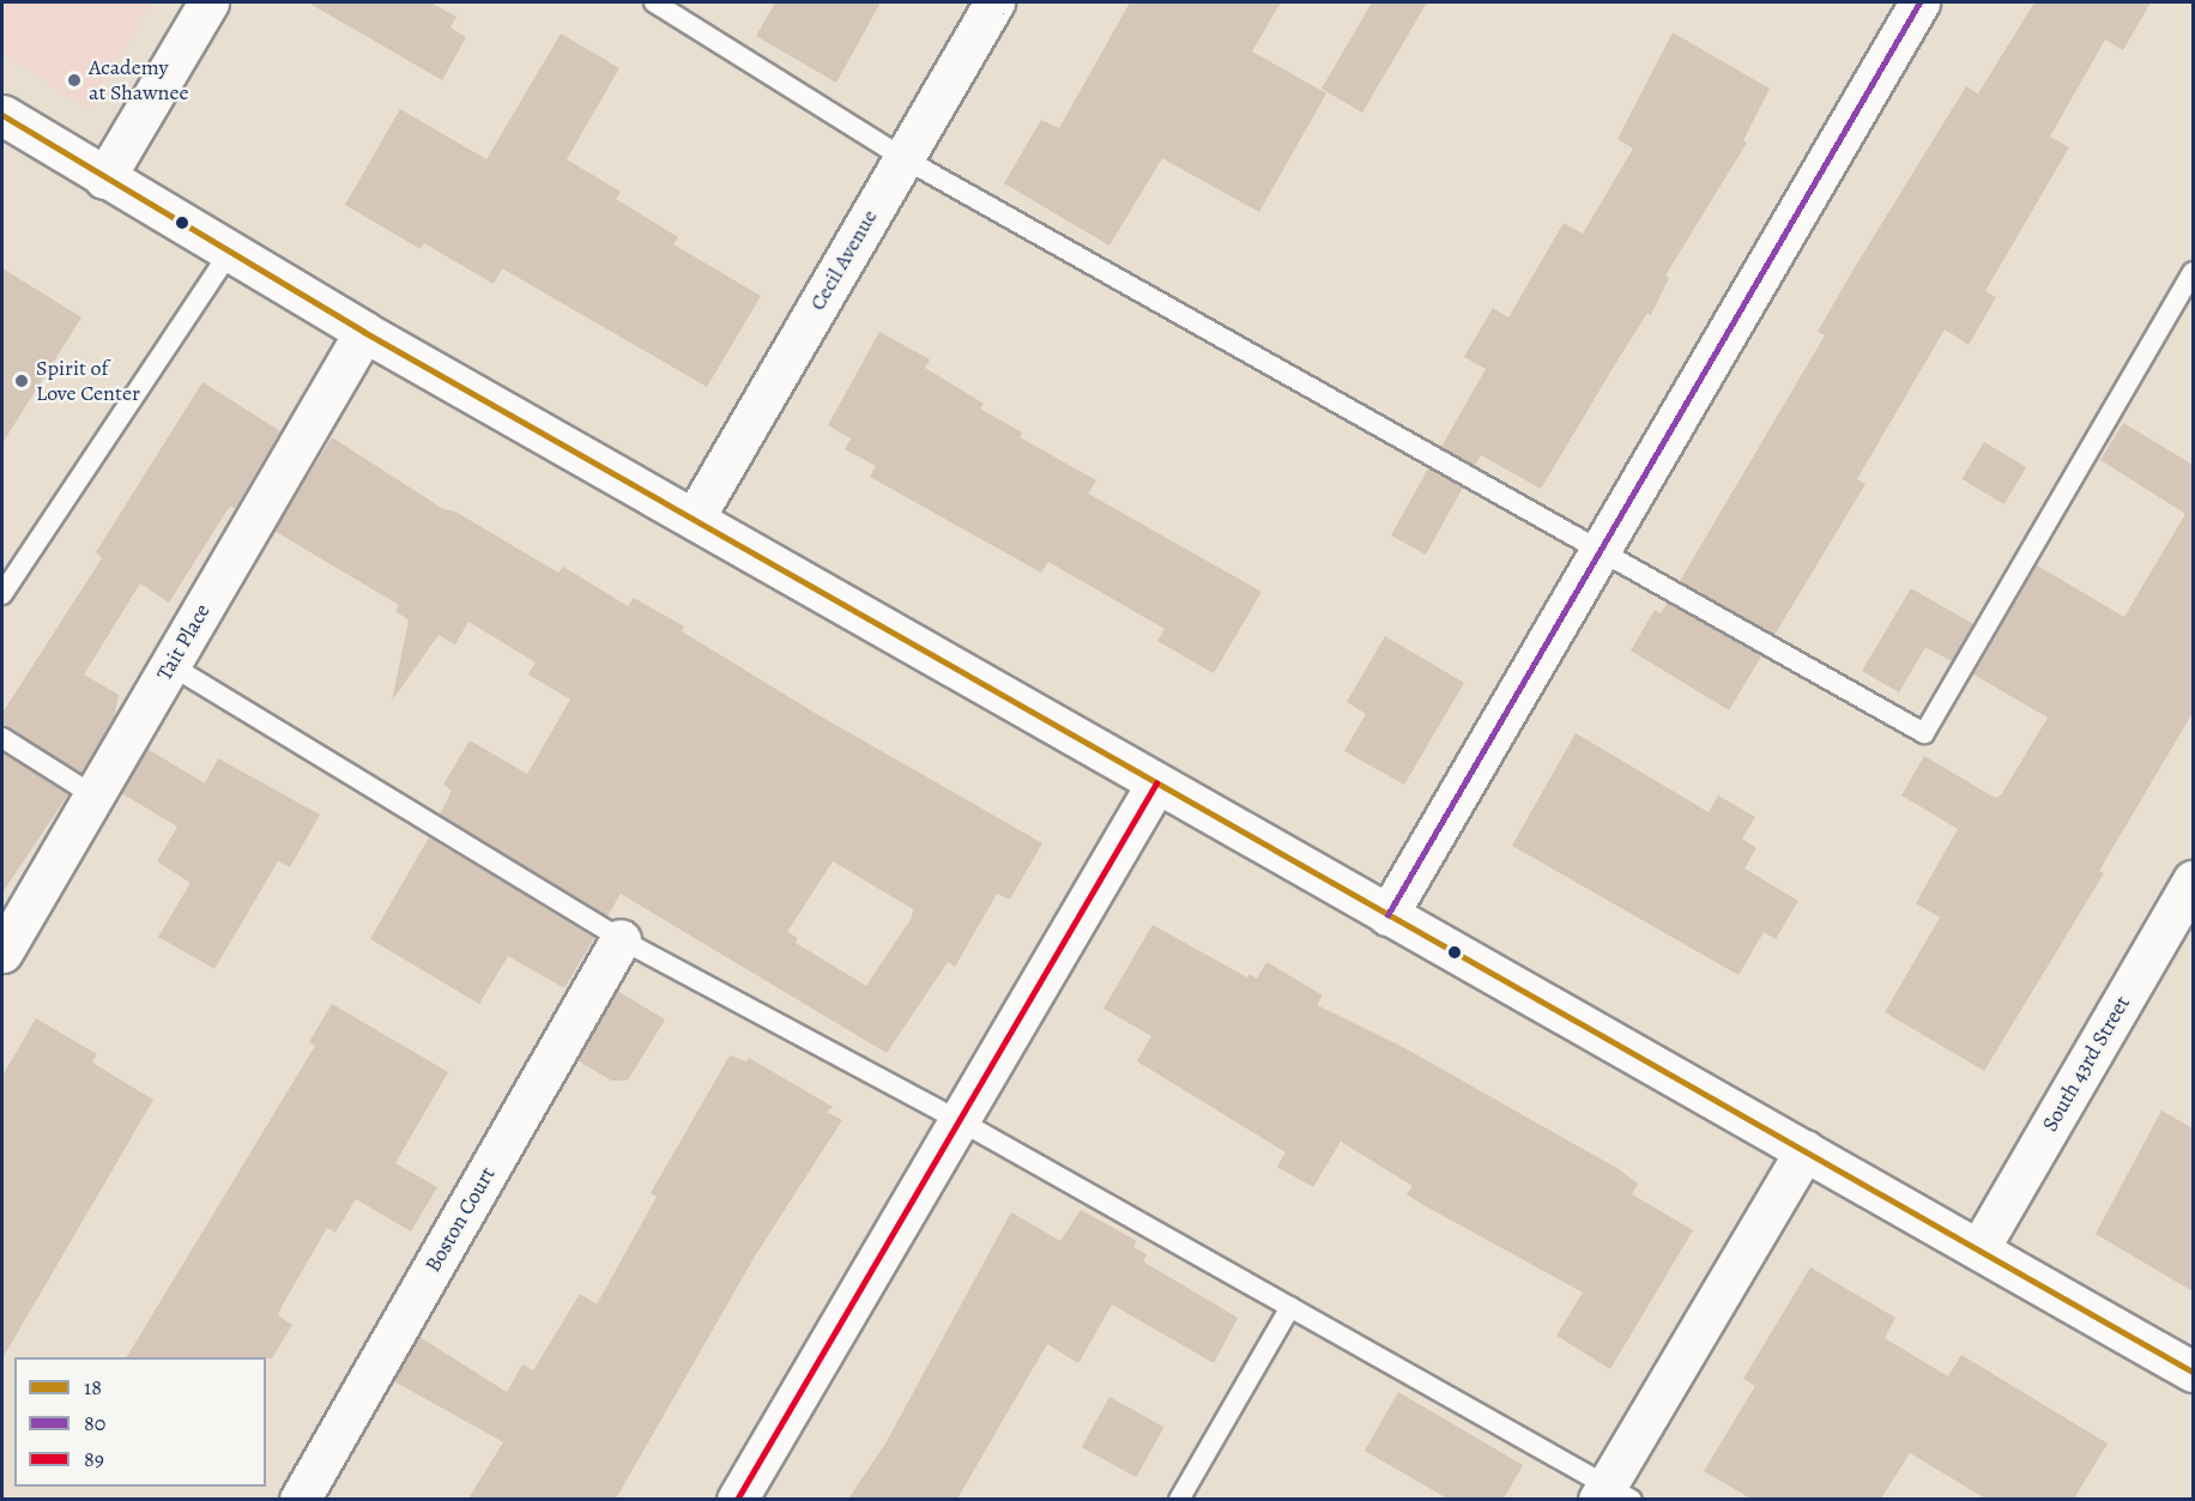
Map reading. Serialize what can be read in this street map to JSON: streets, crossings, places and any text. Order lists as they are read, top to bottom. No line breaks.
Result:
{"streets":{"street":["Cecil Avenue","Tait Place","South 43rd Street","Boston Court"]},"places":["Academy at Shawnee","Spirit of Love Center"],"lines":["transit line 80","transit line 18","transit line 89"],"legend":["18","80","89"]}
